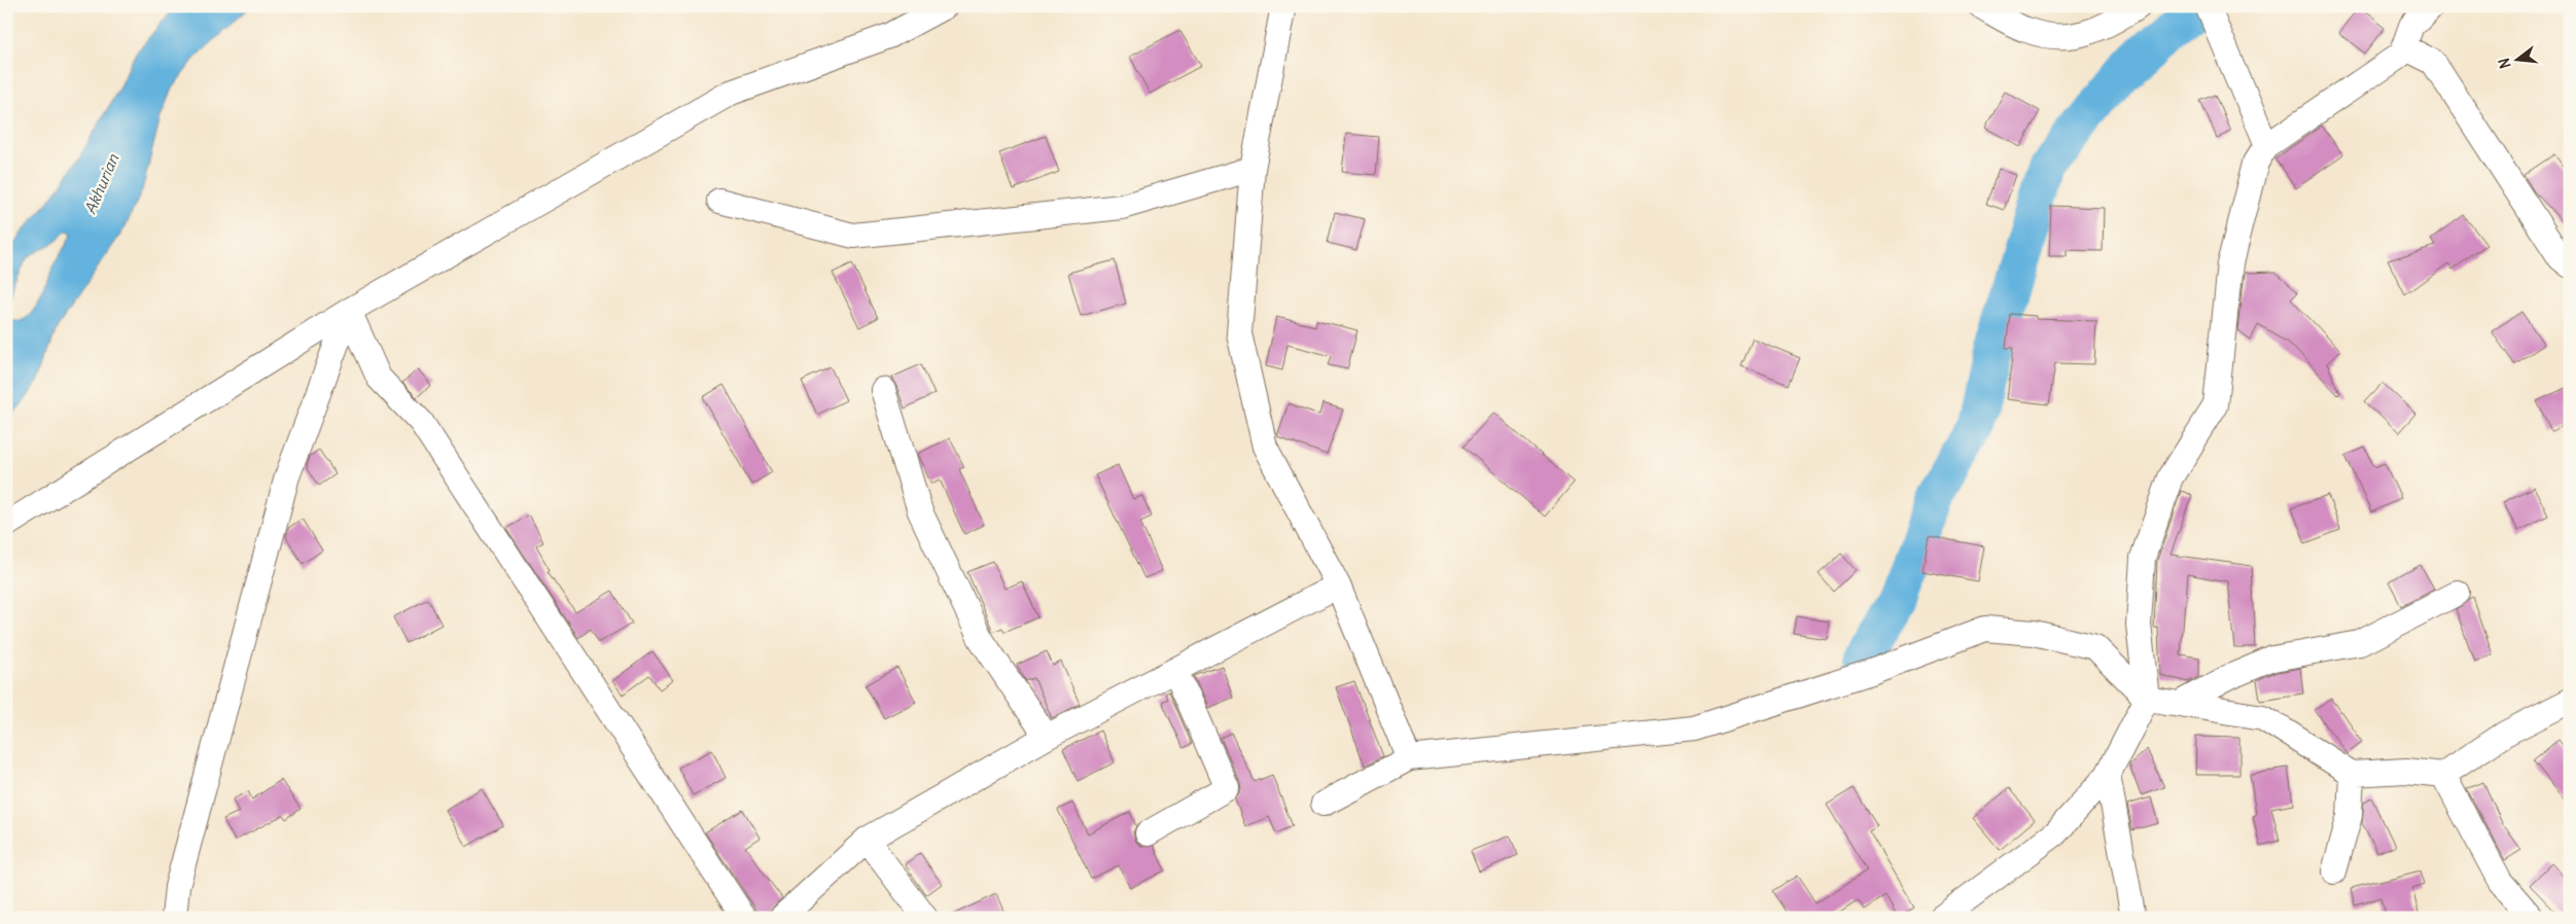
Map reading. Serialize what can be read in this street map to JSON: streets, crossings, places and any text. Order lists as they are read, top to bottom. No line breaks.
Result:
{"water":["Akhurian"],"north":"left"}
